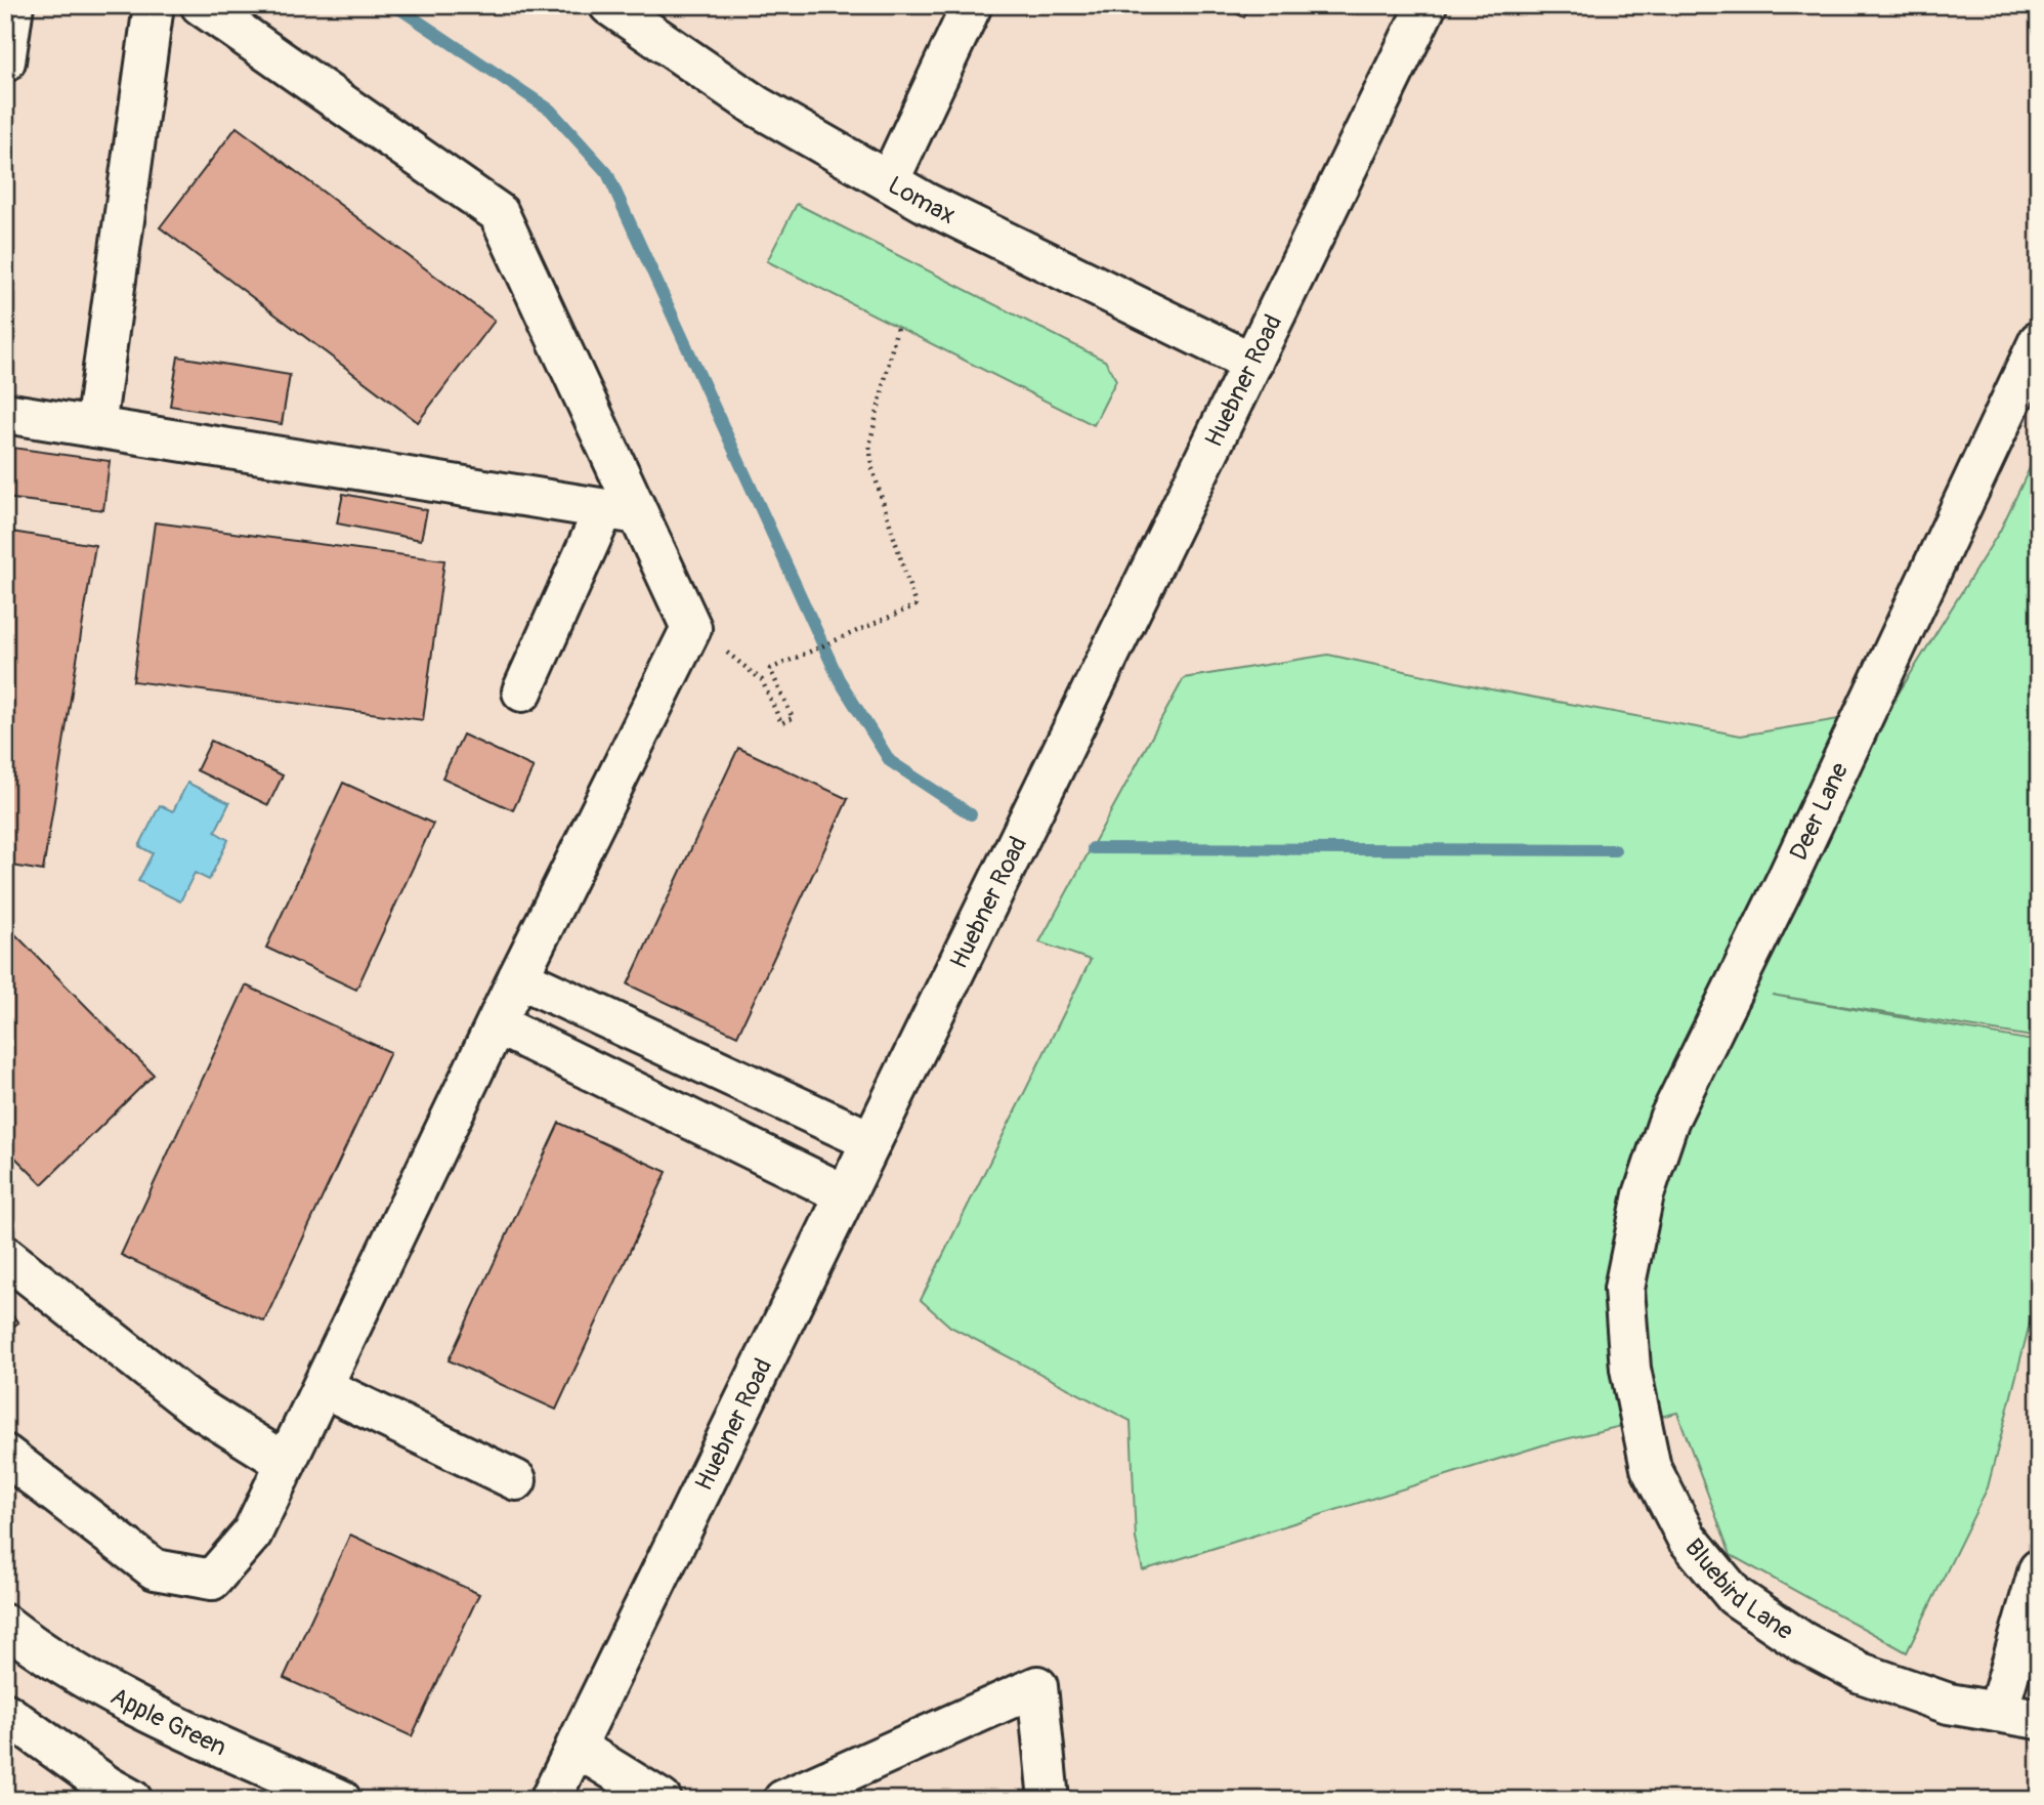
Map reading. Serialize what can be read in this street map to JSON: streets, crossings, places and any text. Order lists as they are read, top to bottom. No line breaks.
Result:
{"streets":{"street":["Lomax","Huebner Road","Deer Lane","Bluebird Lane","Apple Green"]},"crossings":[["Lomax","Huebner Road"],["Deer Lane","Bluebird Lane"]]}
